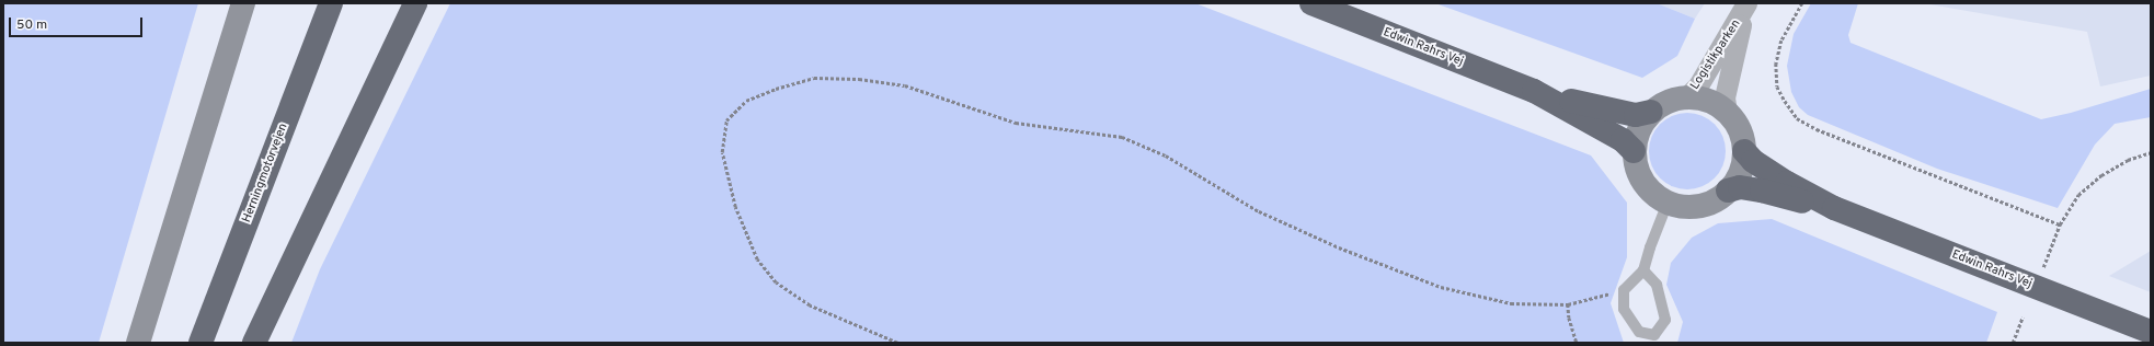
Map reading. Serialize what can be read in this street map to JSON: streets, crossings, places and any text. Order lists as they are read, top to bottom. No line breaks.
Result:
{"streets":{"highway":["Edwin Rahrs Vej","Herningmotorvejen"],"street":["Logistikparken"]},"scale_bar":"50 m"}
